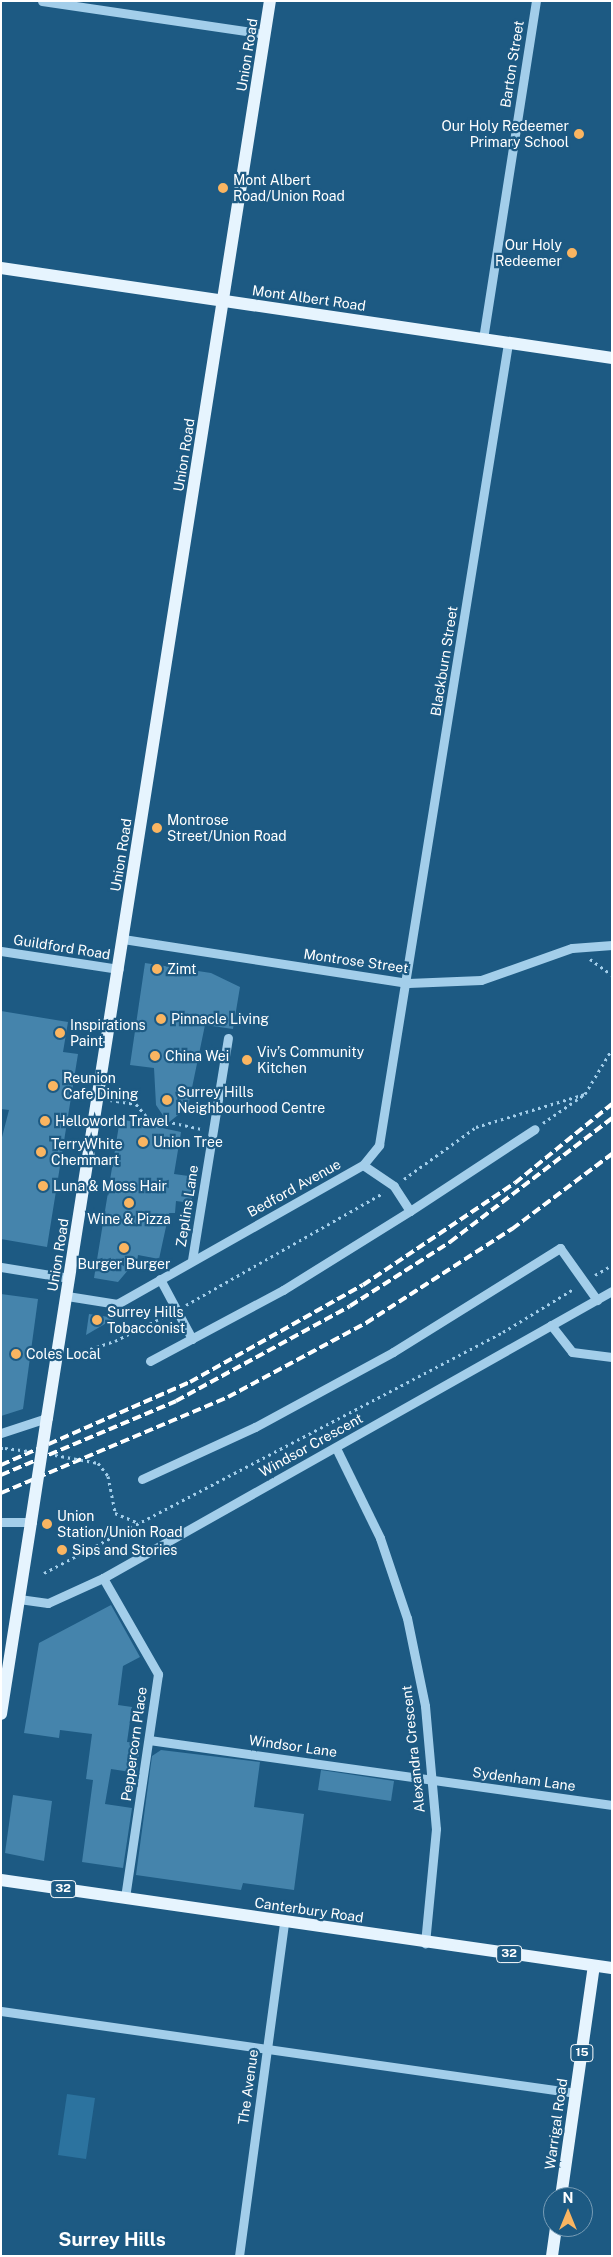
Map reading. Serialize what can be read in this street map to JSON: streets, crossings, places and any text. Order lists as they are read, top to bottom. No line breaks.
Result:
{"streets":{"main road":["Union Road","Mont Albert Road","32","Canterbury Road","15","Warrigal Road"],"street":["Barton Street","Blackburn Street","Guildford Road","Montrose Street","Bedford Avenue","Zeplins Lane","Windsor Crescent","Peppercorn Place","Windsor Lane","Alexandra Crescent","Sydenham Lane","The Avenue"]},"crossings":[["Union Road","Mont Albert Road"],["Union Road","Guildford Road"],["Union Road","Montrose Street"],["Union Road","Bedford Avenue"],["Union Road","Windsor Crescent"],["Barton Street","Mont Albert Road"],["Mont Albert Road","Blackburn Street"],["Blackburn Street","Montrose Street"],["Blackburn Street","Bedford Avenue"],["Montrose Street","Bedford Avenue"],["Bedford Avenue","Zeplins Lane"],["Windsor Crescent","Peppercorn Place"],["Windsor Crescent","Alexandra Crescent"],["Peppercorn Place","Windsor Lane"],["Peppercorn Place","Canterbury Road"],["Windsor Lane","Alexandra Crescent"],["Windsor Lane","Sydenham Lane"],["Alexandra Crescent","Sydenham Lane"],["Alexandra Crescent","Canterbury Road"],["Canterbury Road","The Avenue"],["Canterbury Road","Warrigal Road"]],"districts":["Surrey Hills"],"places":["Our Holy Redeemer Primary School","Mont Albert Road/Union Road","Our Holy Redeemer","Montrose Street/Union Road","Zimt","Pinnacle Living","Inspirations Paint","China Wei","Viv’s Community Kitchen","Reunion Cafe Dining","Surrey Hills Neighbourhood Centre","Helloworld Travel","Union Tree","TerryWhite Chemmart","Luna & Moss Hair","Wine & Pizza","Burger Burger","Surrey Hills Tobacconist","Coles Local","Union Station/Union Road","Sips and Stories"],"north":"top"}
